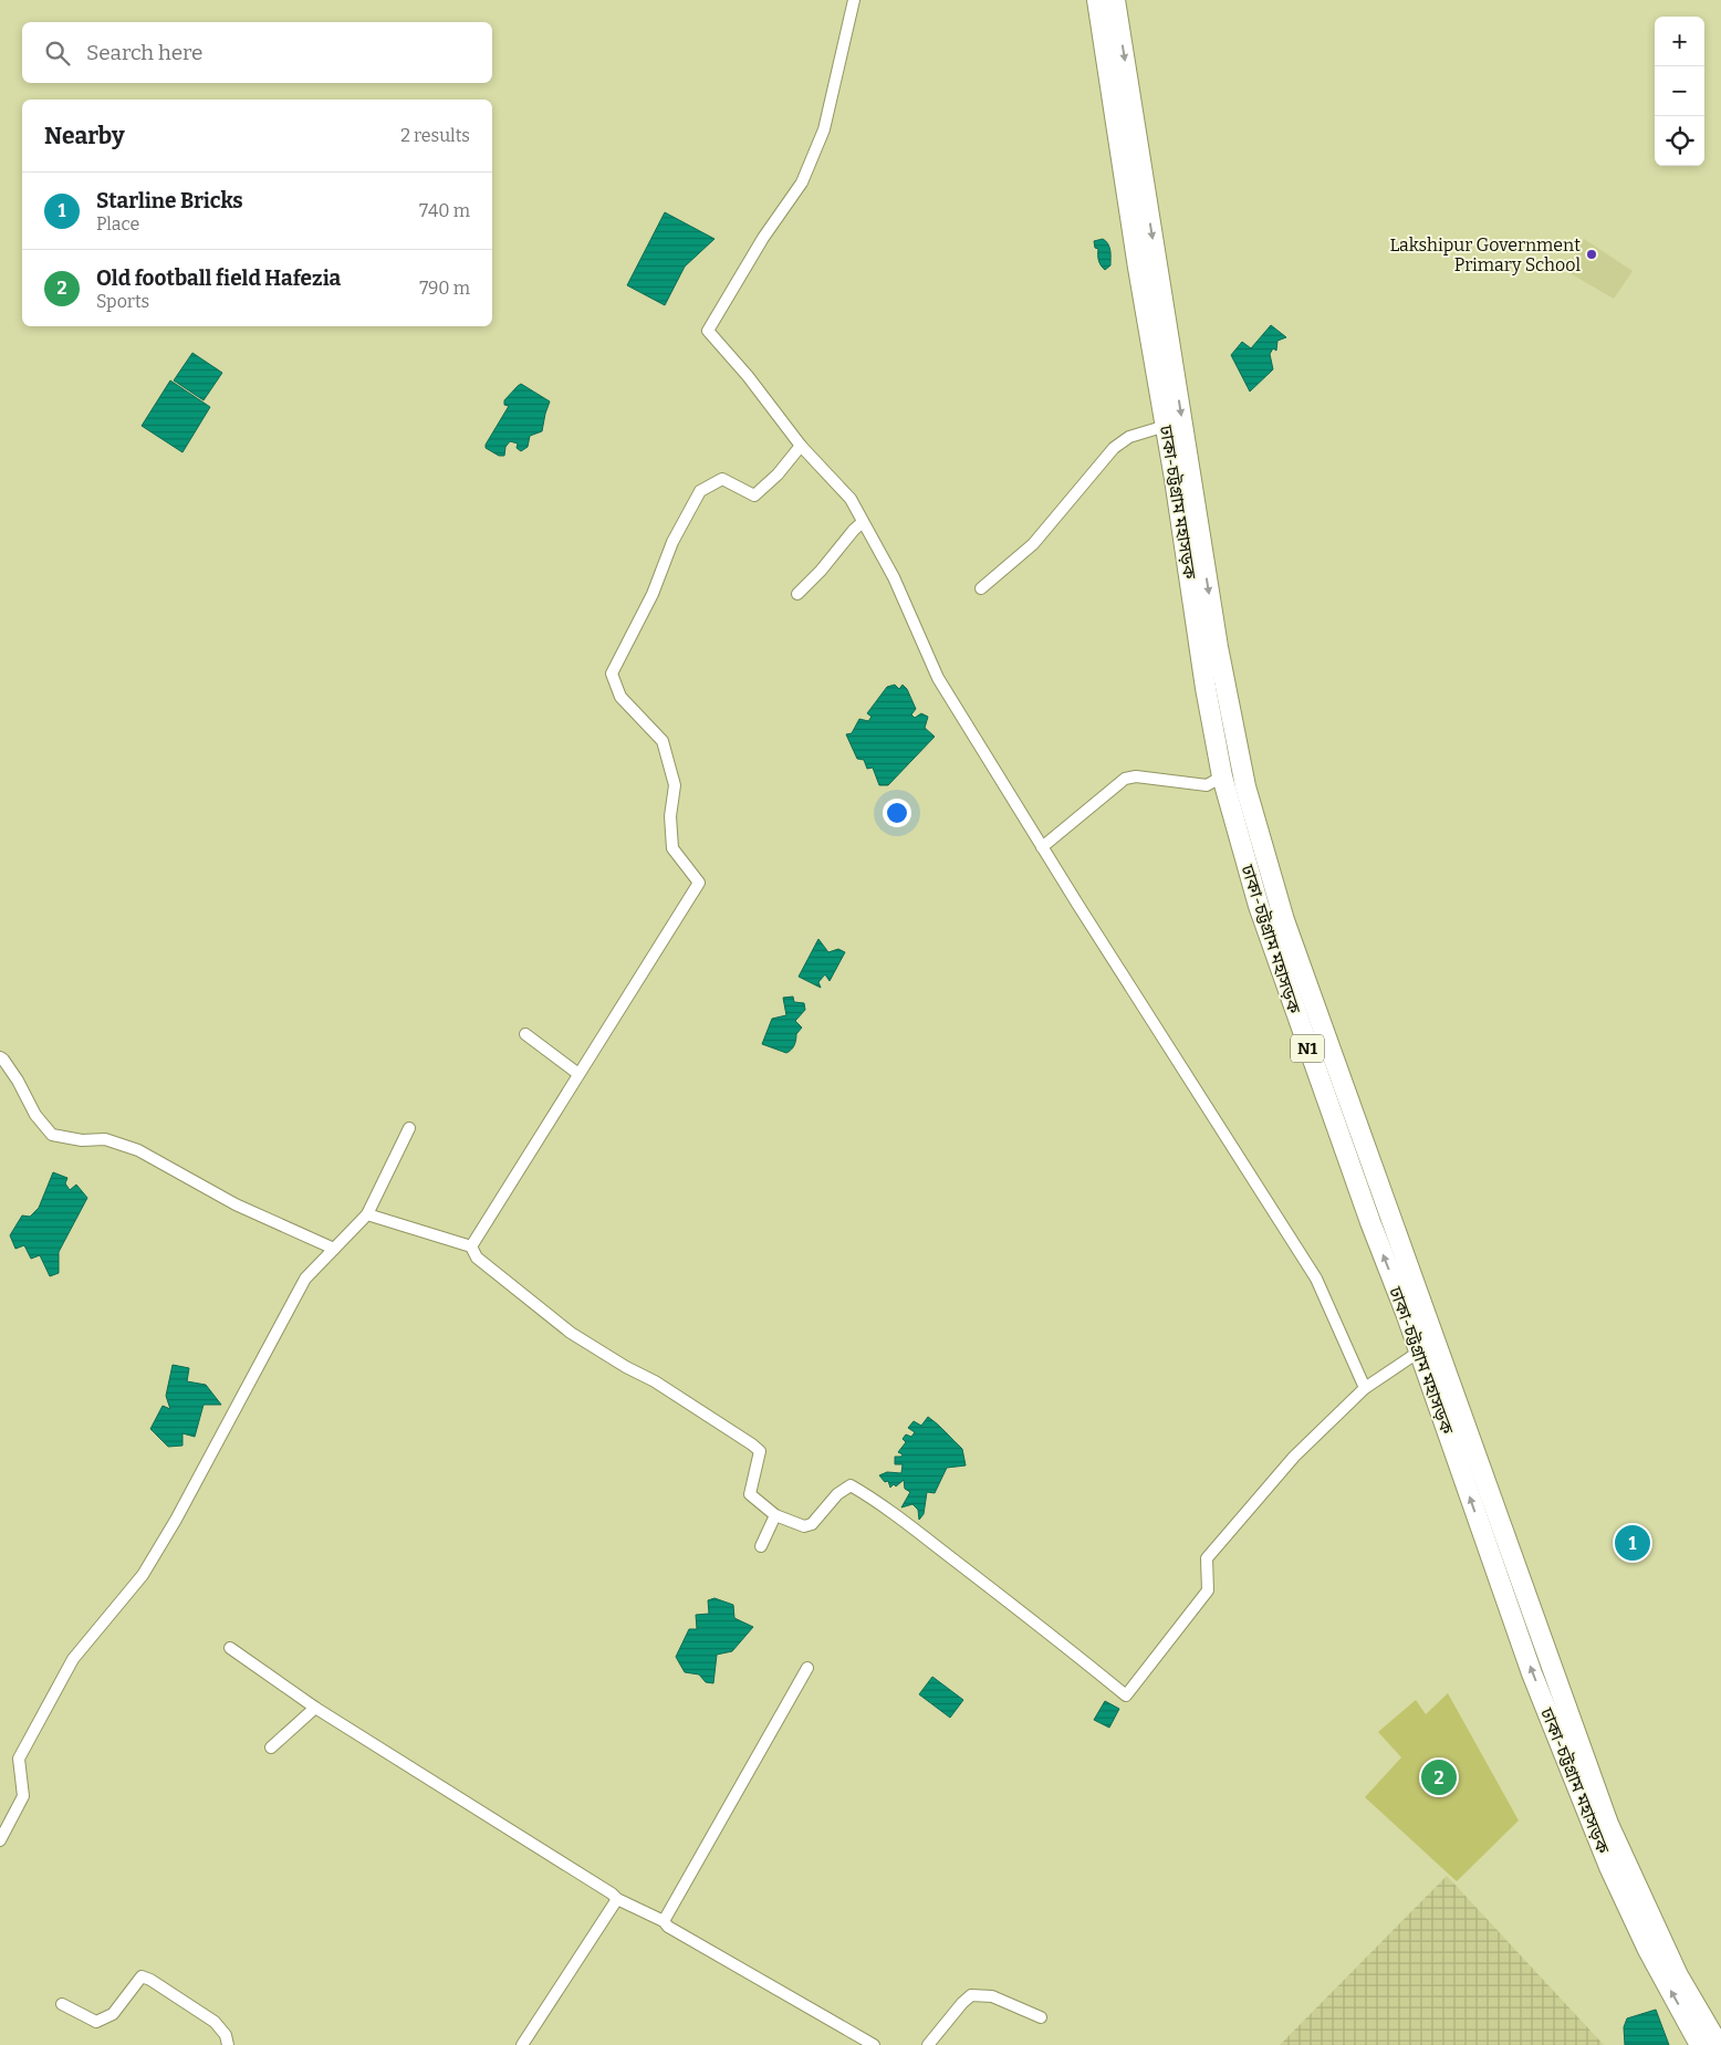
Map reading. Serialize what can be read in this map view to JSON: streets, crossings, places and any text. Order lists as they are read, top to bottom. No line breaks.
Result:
{"streets":{"highway":["ঢাকা-চট্টগ্রাম মহাসড়ক","N1"]},"places":["Lakshipur Government Primary School"],"page":{"map_buttons":["+","−"],"search":"Search here","heading":["Nearby","2 results"],"list":[{"mark":"1","name":"Starline Bricks","note":"Place","value":"740 m"},{"mark":"2","name":"Old football field Hafezia","note":"Sports","value":"790 m"}],"pins":["1","2"]}}
